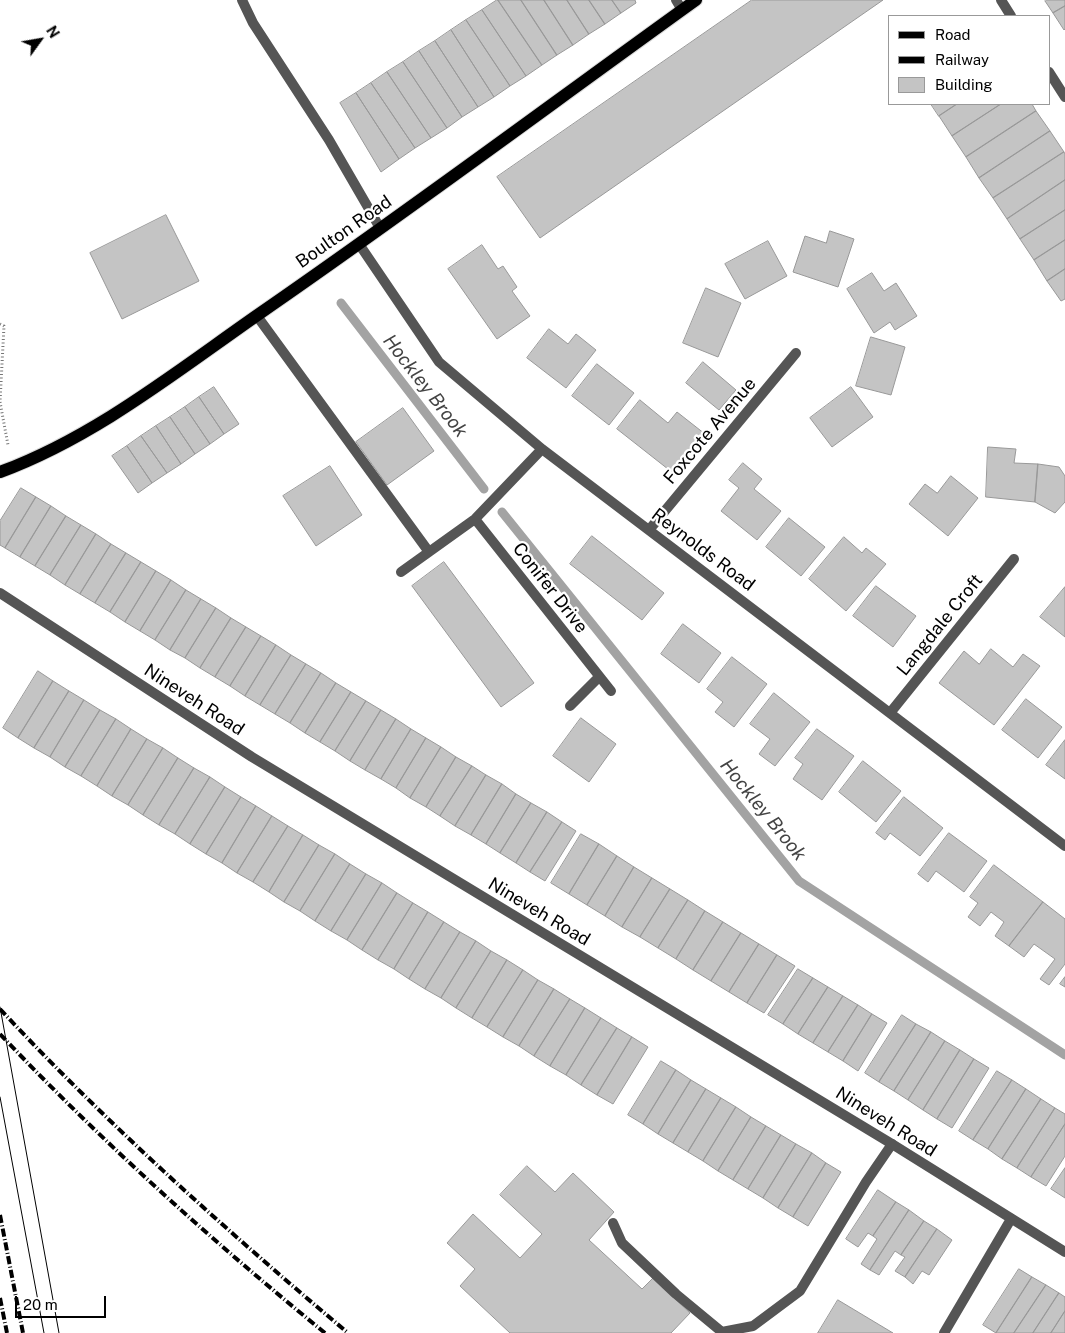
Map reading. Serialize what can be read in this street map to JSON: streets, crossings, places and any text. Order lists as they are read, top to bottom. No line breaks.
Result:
{"streets":{"main road":["Boulton Road"],"street":["Foxcote Avenue","Reynolds Road","Conifer Drive","Langdale Croft","Nineveh Road"]},"crossings":[["Boulton Road","Reynolds Road"],["Foxcote Avenue","Reynolds Road"],["Reynolds Road","Langdale Croft"]],"water":["Hockley Brook"],"legend":["Road","Railway","Building"],"scale_bar":"20 m","north":"top right"}
